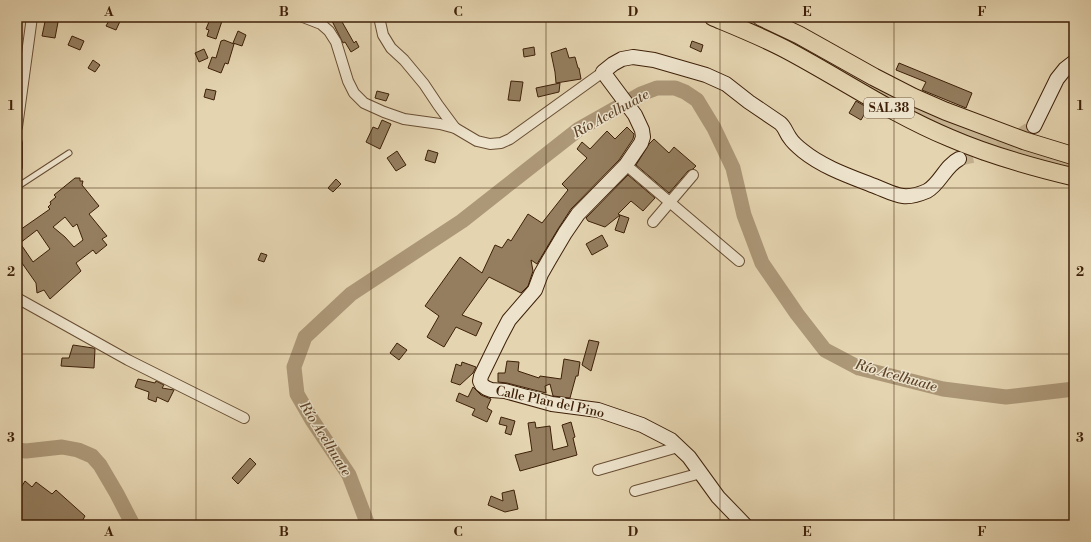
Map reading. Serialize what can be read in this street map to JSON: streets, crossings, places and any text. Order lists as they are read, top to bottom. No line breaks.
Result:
{"streets":{"highway":["SAL 38"],"street":["Calle Plan del Pino"]},"water":["Río Acelhuate"],"grid":{"columns":["A","B","C","D","E","F"],"rows":["1","2","3"]}}
